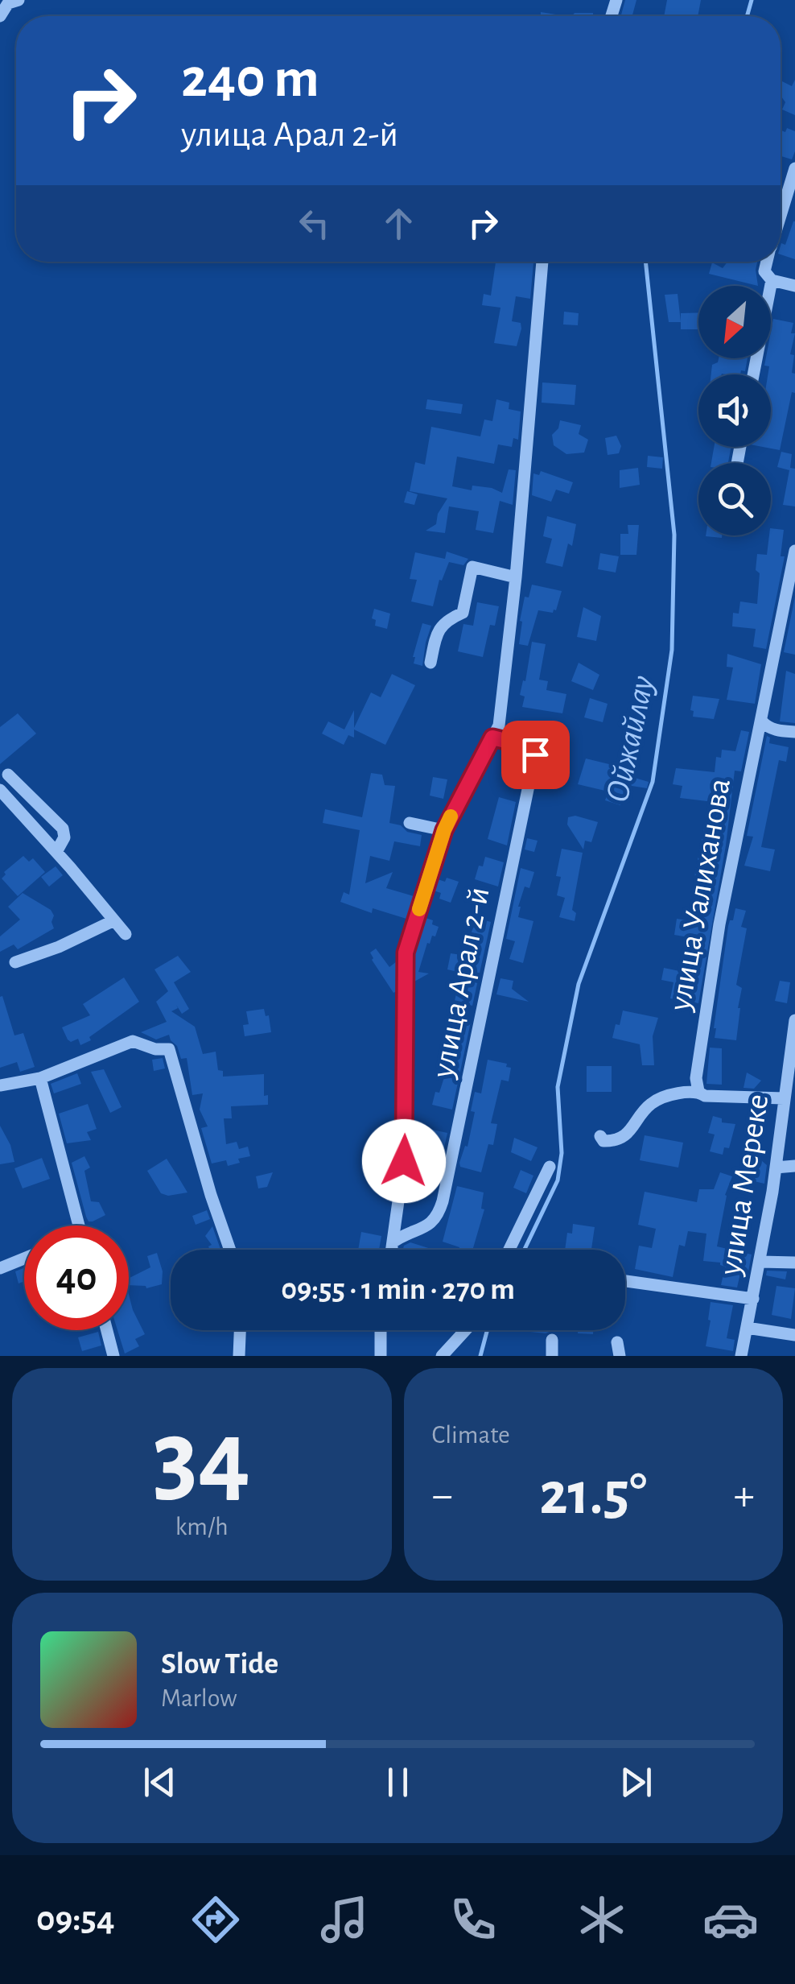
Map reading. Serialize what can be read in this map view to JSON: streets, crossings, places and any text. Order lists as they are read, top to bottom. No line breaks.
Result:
{"streets":{"street":["улица Уалиханова","улица Арал 2-й","улица Мереке"]},"water":["Ойжайлау"],"north":"bottom left","page":{"turn":["240 m","улица Арал 2-й"],"limit":"40","trip":"09:55 · 1 min · 270 m","tile":[["34","km/h"],"Climate"],"heat":["−","21.5°","+"],"song":["Slow Tide","Marlow"],"tabs":"09:54"}}
